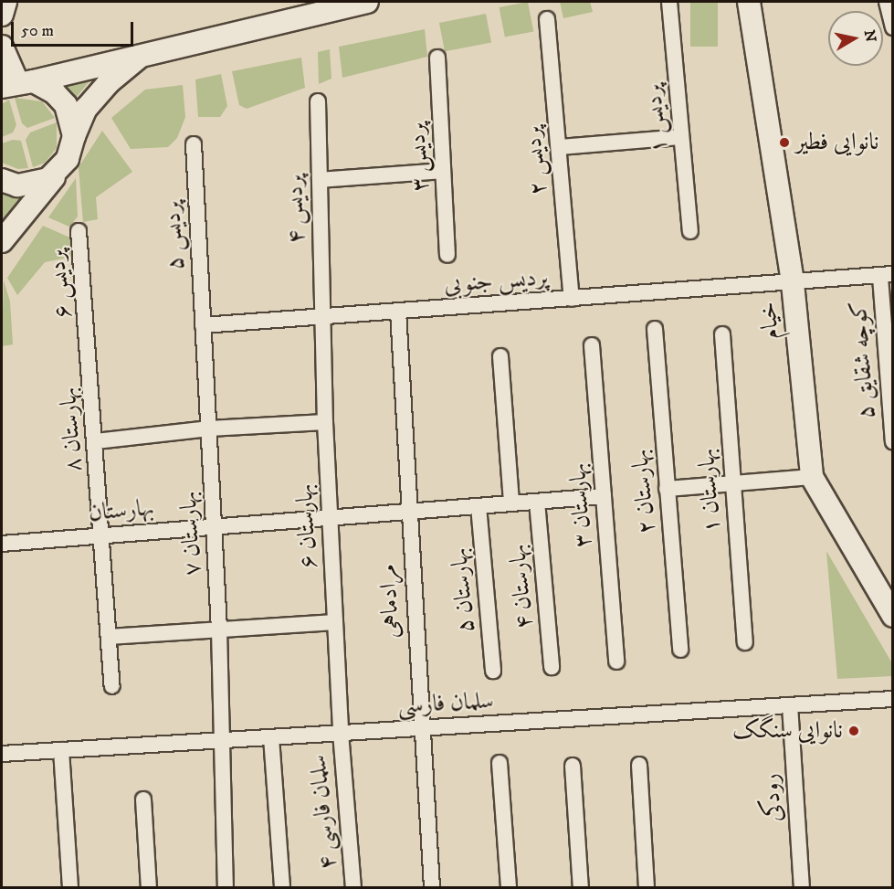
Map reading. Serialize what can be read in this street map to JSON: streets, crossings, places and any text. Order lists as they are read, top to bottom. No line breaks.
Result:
{"streets":{"street":["پردیس ۱","پردیس ۳","پردیس ۲","پردیس ۴","پردیس ۵","پردیس جنوبی","پردیس ۶","خیام","کوچه شقایق ۵","بهارستان ۸","بهارستان ۱","بهارستان ۲","بهارستان ۳","بهارستان","بهارستان ۶","بهارستان ۷","بهارستان ۴","بهارستان ۵","مرادماهی","سلمان فارسی","رودکی","سلمان فارسی ۴"]},"crossings":[["پردیس ۲","پردیس جنوبی"],["پردیس ۴","پردیس جنوبی"],["پردیس ۴","بهارستان ۶"],["پردیس ۵","پردیس جنوبی"],["پردیس ۵","بهارستان ۷"],["پردیس جنوبی","خیام"],["پردیس جنوبی","کوچه شقایق ۵"],["پردیس جنوبی","بهارستان ۶"],["پردیس جنوبی","بهارستان ۷"],["پردیس جنوبی","مرادماهی"],["پردیس ۶","بهارستان ۸"],["بهارستان ۸","بهارستان"],["بهارستان ۳","بهارستان"],["بهارستان","بهارستان ۶"],["بهارستان","بهارستان ۷"],["بهارستان","بهارستان ۴"],["بهارستان","بهارستان ۵"],["بهارستان","مرادماهی"],["بهارستان ۶","سلمان فارسی"],["بهارستان ۶","سلمان فارسی ۴"],["بهارستان ۷","سلمان فارسی"],["مرادماهی","سلمان فارسی"],["سلمان فارسی","رودکی"],["سلمان فارسی","سلمان فارسی ۴"]],"places":["نانوایی فطیر","نانوایی سنگک"],"scale_bar":"50 m","north":"right"}
